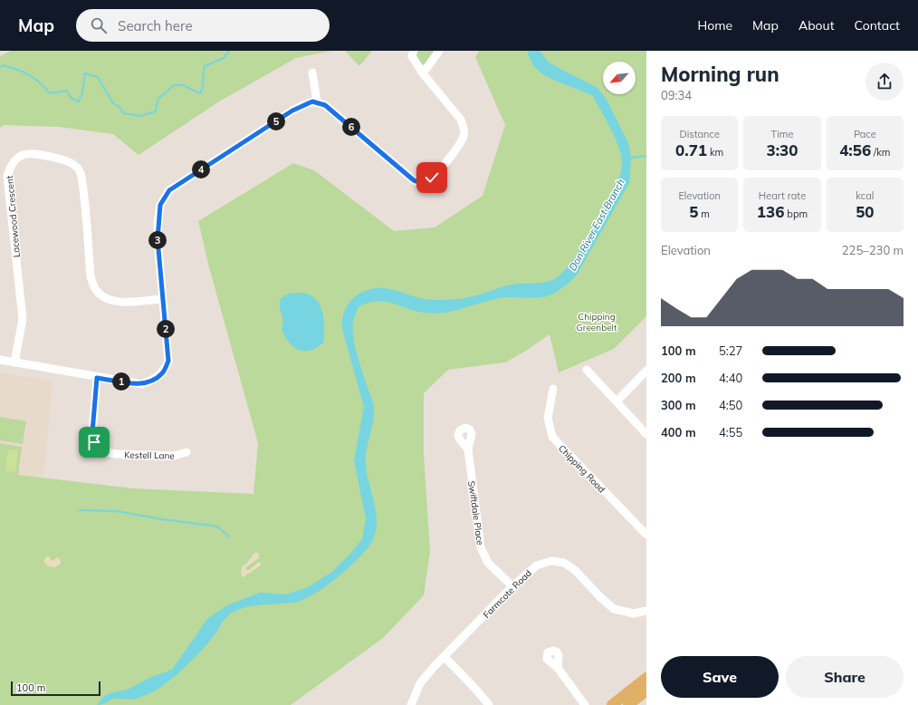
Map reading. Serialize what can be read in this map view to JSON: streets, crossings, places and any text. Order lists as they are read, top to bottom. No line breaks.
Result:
{"streets":{"street":["Lacewood Crescent","Kestell Lane","Chipping Road","Swiftdale Place","Farmcote Road"]},"crossings":[["Swiftdale Place","Farmcote Road"]],"water":["Don River East Branch"],"parks":["Chipping Greenbelt"],"scale_bar":"100 m","north":"bottom left","page":{"header":"Map","search":"Search here","nav":["Home","Map","About","Contact"],"heading":["Morning run","09:34"],"pins":["5","6","4","3","2","1"],"stats":[["Distance","0.71 km"],["Time","3:30"],["Pace","4:56 /km"],["Elevation","5 m"],["Heart rate","136 bpm"],["kcal","50"]],"chart":["Elevation","225–230 m"],"list":[{"name":"100 m","note":"5:27"},{"name":"200 m","note":"4:40"},{"name":"300 m","note":"4:50"},{"name":"400 m","note":"4:55"}],"buttons":["Save","Share"],"scale":"100 m"}}
